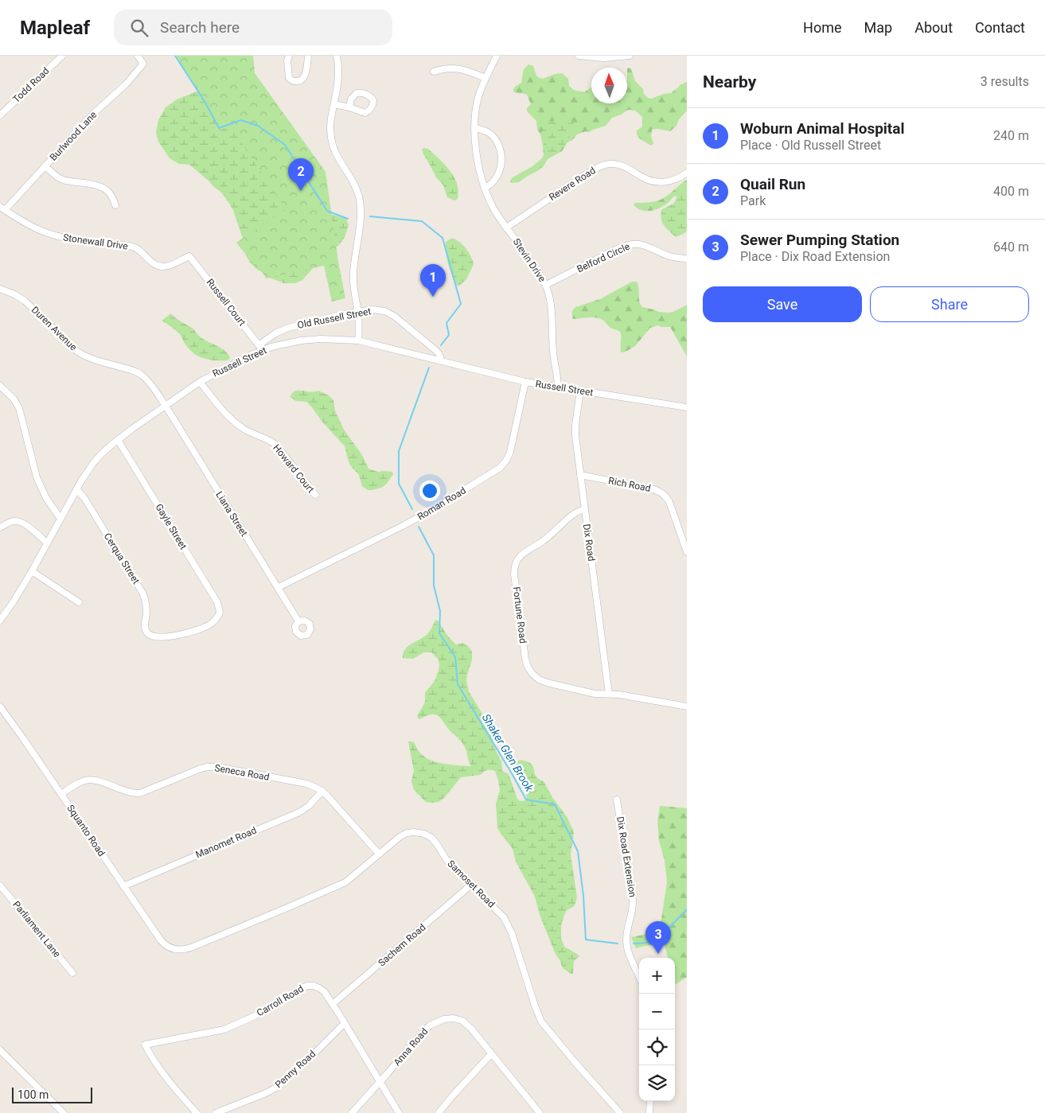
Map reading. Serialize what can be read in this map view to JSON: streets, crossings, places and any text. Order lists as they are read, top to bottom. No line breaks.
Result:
{"streets":{"street":["Todd Road","Burlwood Lane","Revere Road","Stonewall Drive","Belford Circle","Stevin Drive","Russell Court","Old Russell Street","Duren Avenue","Russell Street","Howard Court","Rich Road","Roman Road","Liana Street","Gayle Street","Dix Road","Cerqua Street","Fortune Road","Seneca Road","Squanto Road","Manomet Road","Dix Road Extension","Samoset Road","Parliament Lane","Sachem Road","Carroll Road","Anna Road","Penny Road"]},"crossings":[["Burlwood Lane","Stonewall Drive"],["Revere Road","Stevin Drive"],["Stonewall Drive","Russell Court"],["Belford Circle","Stevin Drive"],["Stevin Drive","Russell Street"],["Russell Court","Old Russell Street"],["Russell Court","Russell Street"],["Old Russell Street","Russell Street"],["Duren Avenue","Russell Street"],["Duren Avenue","Liana Street"],["Russell Street","Howard Court"],["Russell Street","Roman Road"],["Russell Street","Liana Street"],["Russell Street","Gayle Street"],["Russell Street","Dix Road"],["Russell Street","Cerqua Street"],["Rich Road","Dix Road"],["Roman Road","Liana Street"],["Gayle Street","Cerqua Street"],["Dix Road","Fortune Road"],["Seneca Road","Squanto Road"],["Seneca Road","Manomet Road"],["Seneca Road","Samoset Road"],["Squanto Road","Manomet Road"],["Squanto Road","Samoset Road"],["Samoset Road","Sachem Road"],["Sachem Road","Carroll Road"],["Carroll Road","Anna Road"],["Carroll Road","Penny Road"]],"water":["Shaker Glen Brook"],"scale_bar":"100 m","north":"top","page":{"header":"Mapleaf","search":"Search here","nav":["Home","Map","About","Contact"],"heading":["Nearby","3 results"],"list":[{"mark":"1","name":"Woburn Animal Hospital","note":"Place · Old Russell Street","value":"240 m"},{"mark":"2","name":"Quail Run","note":"Park","value":"400 m"},{"mark":"3","name":"Sewer Pumping Station","note":"Place · Dix Road Extension","value":"640 m"}],"pins":["2","1","3"],"buttons":["Save","Share"],"map_buttons":["+","−"],"scale":"100 m"}}
